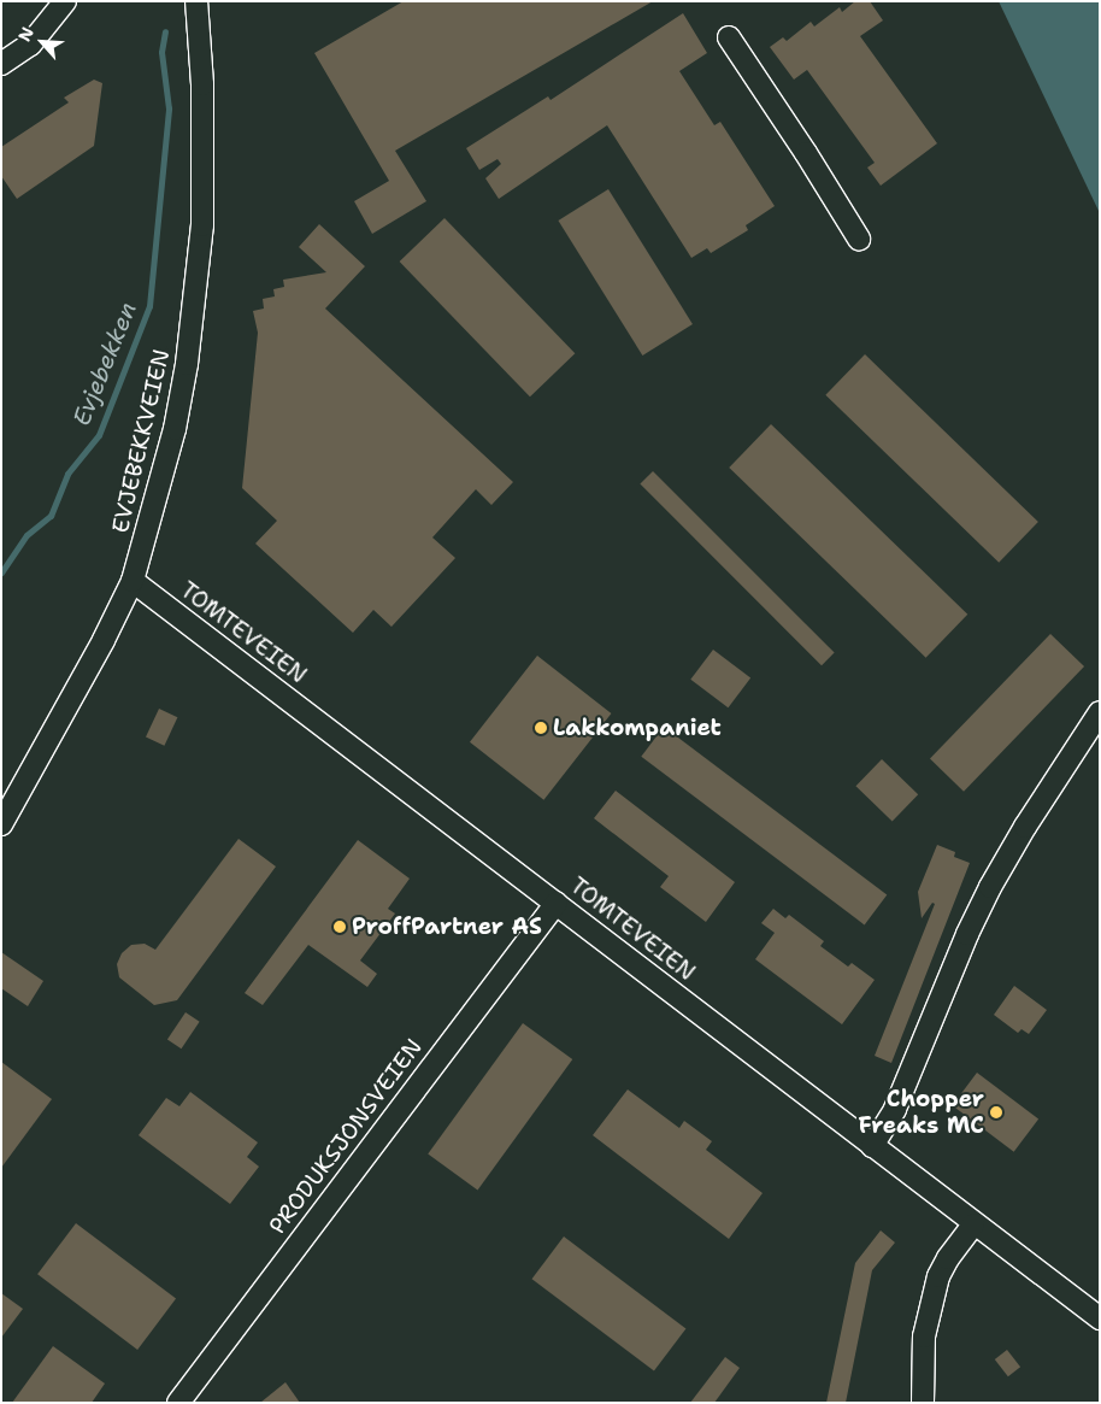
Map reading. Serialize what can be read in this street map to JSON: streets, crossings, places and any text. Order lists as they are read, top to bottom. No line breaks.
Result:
{"streets":{"street":["EVJEBEKKVEIEN","TOMTEVEIEN","PRODUKSJONSVEIEN"]},"crossings":[["EVJEBEKKVEIEN","TOMTEVEIEN"],["TOMTEVEIEN","PRODUKSJONSVEIEN"]],"water":["Evjebekken"],"places":["Lakkompaniet","ProffPartner AS","Chopper Freaks MC"],"north":"top left"}
